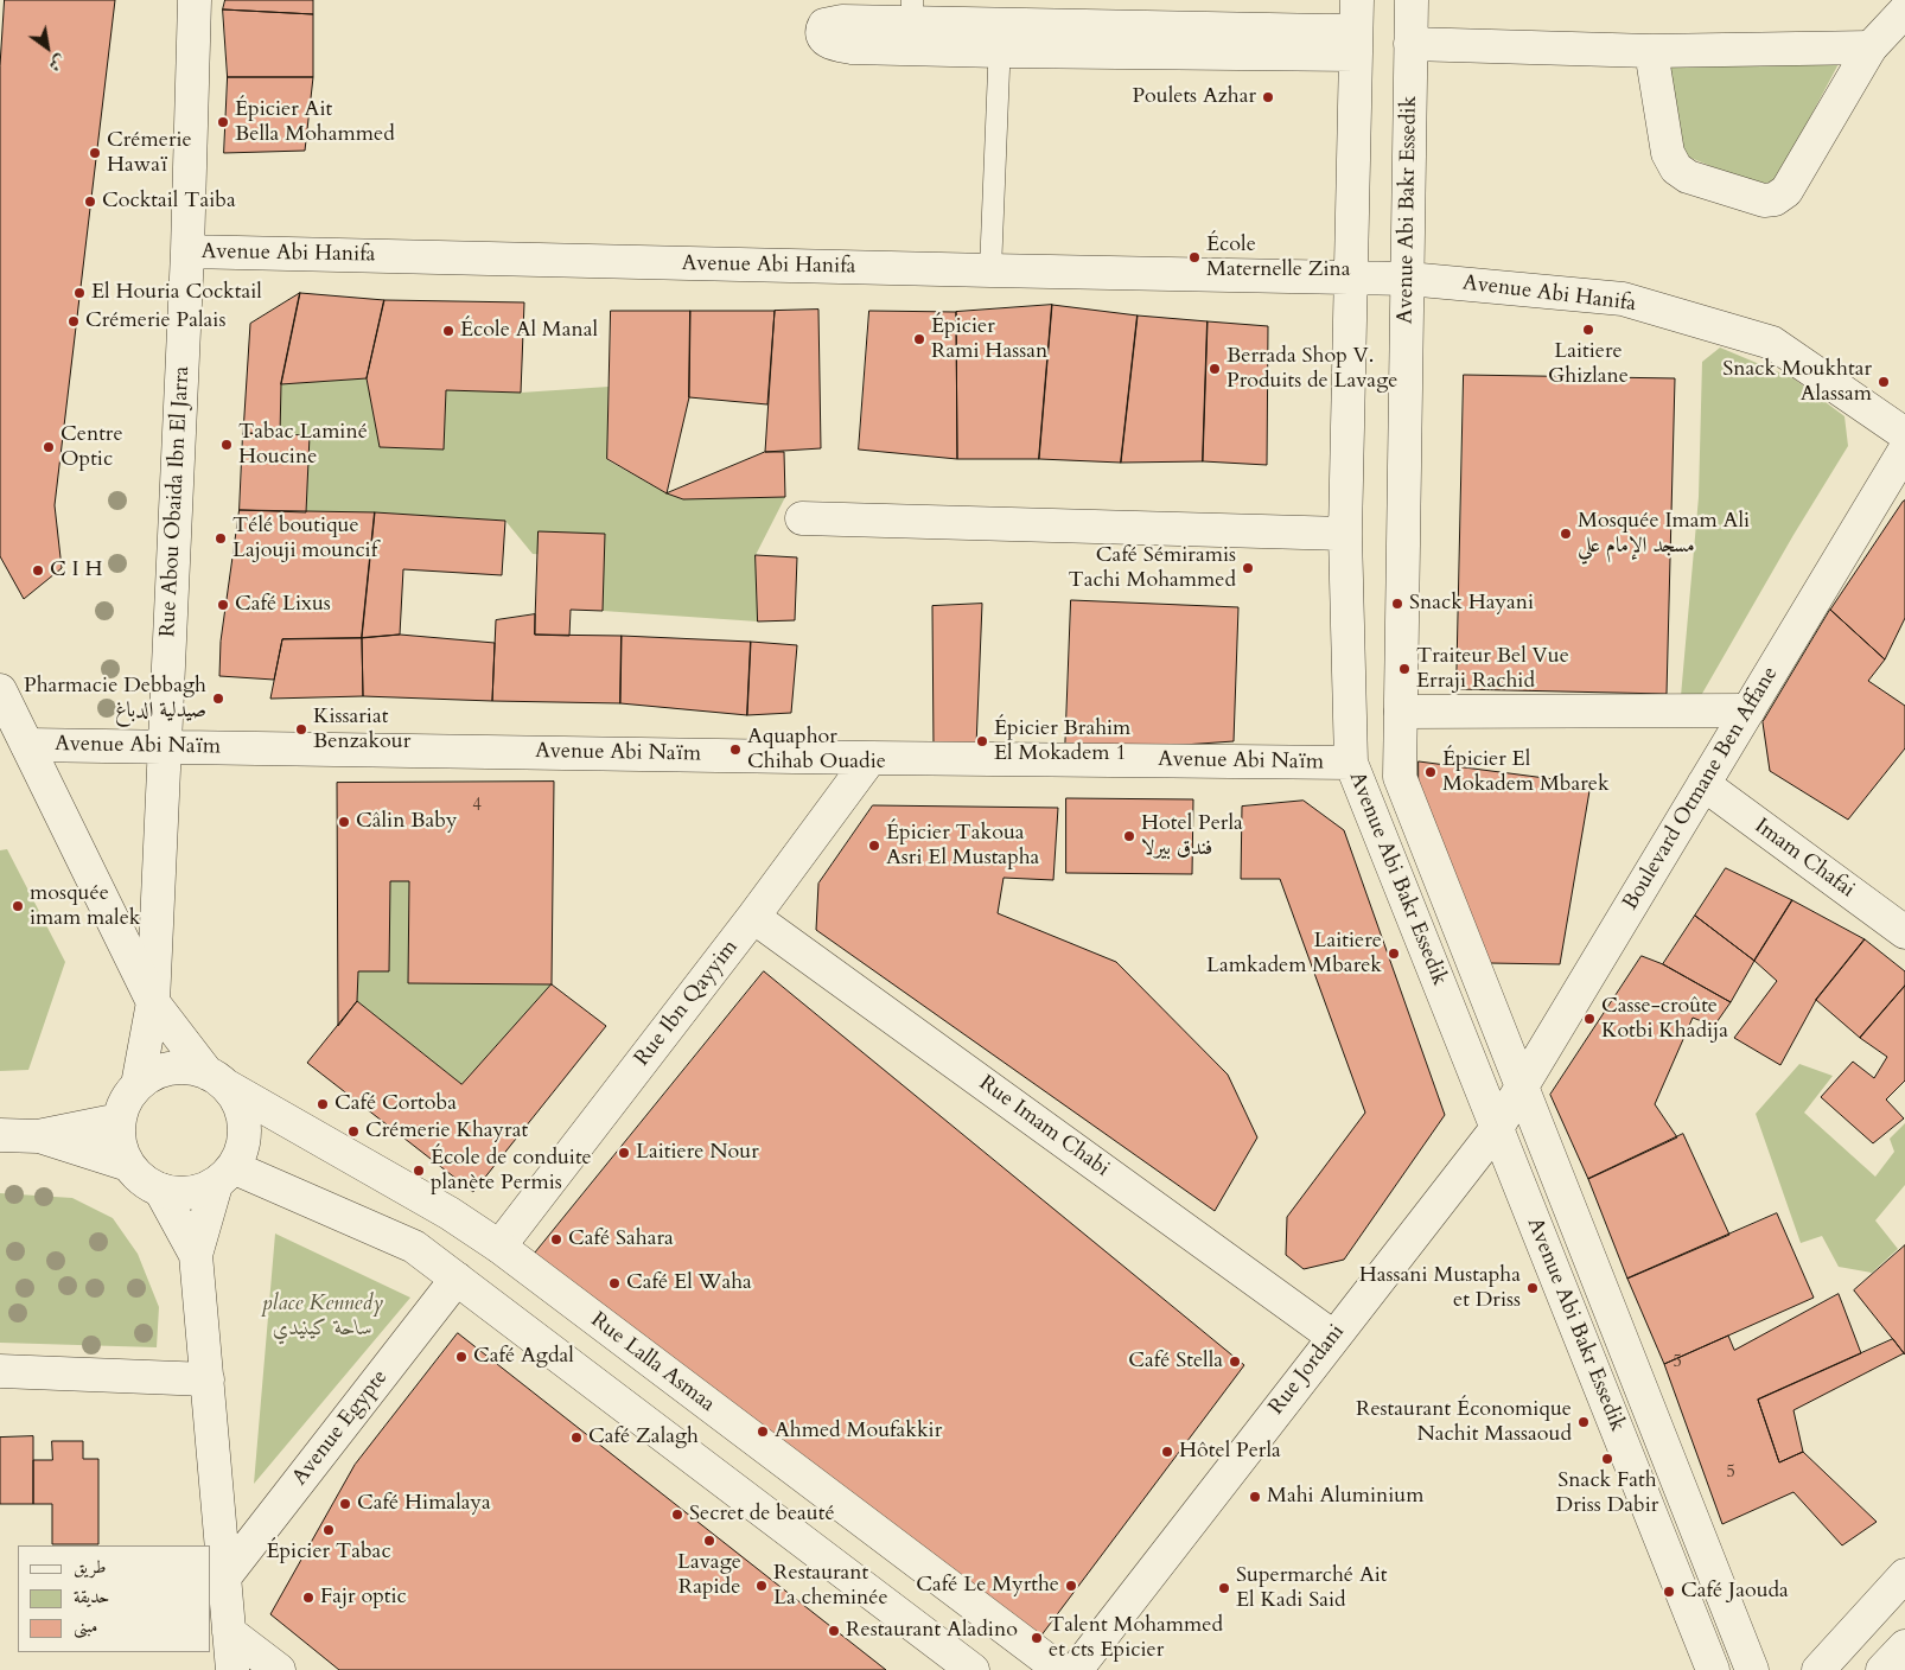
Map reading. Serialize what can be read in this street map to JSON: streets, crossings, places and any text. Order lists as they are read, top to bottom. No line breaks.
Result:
{"streets":{"street":["Avenue Abi Bakr Essedik","Avenue Abi Hanifa","Rue Abou Obaida Ibn El Jarra","Avenue Abi Naïm","Boulevard Otmane Ben Affane","Imam Chafai","Rue Ibn Qayyim","Rue Imam Chabi","Rue Lalla Asmaa","Rue Jordani","Avenue Egypte"]},"crossings":[["Avenue Abi Bakr Essedik","Avenue Abi Hanifa"],["Avenue Abi Bakr Essedik","Avenue Abi Naïm"],["Avenue Abi Bakr Essedik","Boulevard Otmane Ben Affane"],["Avenue Abi Bakr Essedik","Rue Jordani"],["Avenue Abi Hanifa","Rue Abou Obaida Ibn El Jarra"],["Rue Abou Obaida Ibn El Jarra","Avenue Abi Naïm"],["Rue Abou Obaida Ibn El Jarra","Rue Lalla Asmaa"],["Avenue Abi Naïm","Rue Ibn Qayyim"],["Boulevard Otmane Ben Affane","Imam Chafai"],["Boulevard Otmane Ben Affane","Rue Jordani"],["Rue Ibn Qayyim","Rue Imam Chabi"],["Rue Ibn Qayyim","Rue Lalla Asmaa"],["Rue Imam Chabi","Rue Jordani"]],"parks":["place Kennedy ساحة كينيدي"],"places":["Poulets Azhar","Épicier Ait Bella Mohammed","Crémerie Hawaï","Cocktail Taiba","École Maternelle Zina","El Houria Cocktail","Crémerie Palais","Laitiere Ghizlane","École Al Manal","Épicier Rami Hassan","Berrada Shop V. Produits de Lavage","Snack Moukhtar Alassam","Tabac Laminé Houcine","Centre Optic","Mosquée Imam Ali مسجد الإمام علي","Télé boutique Lajouji mouncif","Café Sémiramis Tachi Mohammed","C I H","Snack Hayani","Café Lixus","Traiteur Bel Vue Erraji Rachid","Pharmacie Debbagh صيدلية الدباغ","Kissariat Benzakour","Épicier Brahim El Mokadem 1","Aquaphor Chihab Ouadie","Épicier El Mokadem Mbarek","Câlin Baby","Hotel Perla فندق بيرلا","Épicier Takoua Asri El Mustapha","mosquée imam malek","Laitiere Lamkadem Mbarek","Casse-croûte Kotbi Khadija","Café Cortoba","Crémerie Khayrat","Laitiere Nour","École de conduite planète Permis","Café Sahara","Café El Waha","Hassani Mustapha et Driss","Café Agdal","Café Stella","Restaurant Économique Nachit Massaoud","Ahmed Moufakkir","Café Zalagh","Hôtel Perla","Snack Fath Driss Dabir","Mahi Aluminium","Café Himalaya","Secret de beauté","Épicier Tabac","Lavage Rapide","Restaurant La cheminée","Café Le Myrthe","Supermarché Ait El Kadi Said","Café Jaouda","Fajr optic","Restaurant Aladino","Talent Mohammed et cts Epicier"],"house_numbers":["4","5","5"],"legend":["طريق","حديقة","مبنى"],"north":"bottom right"}
